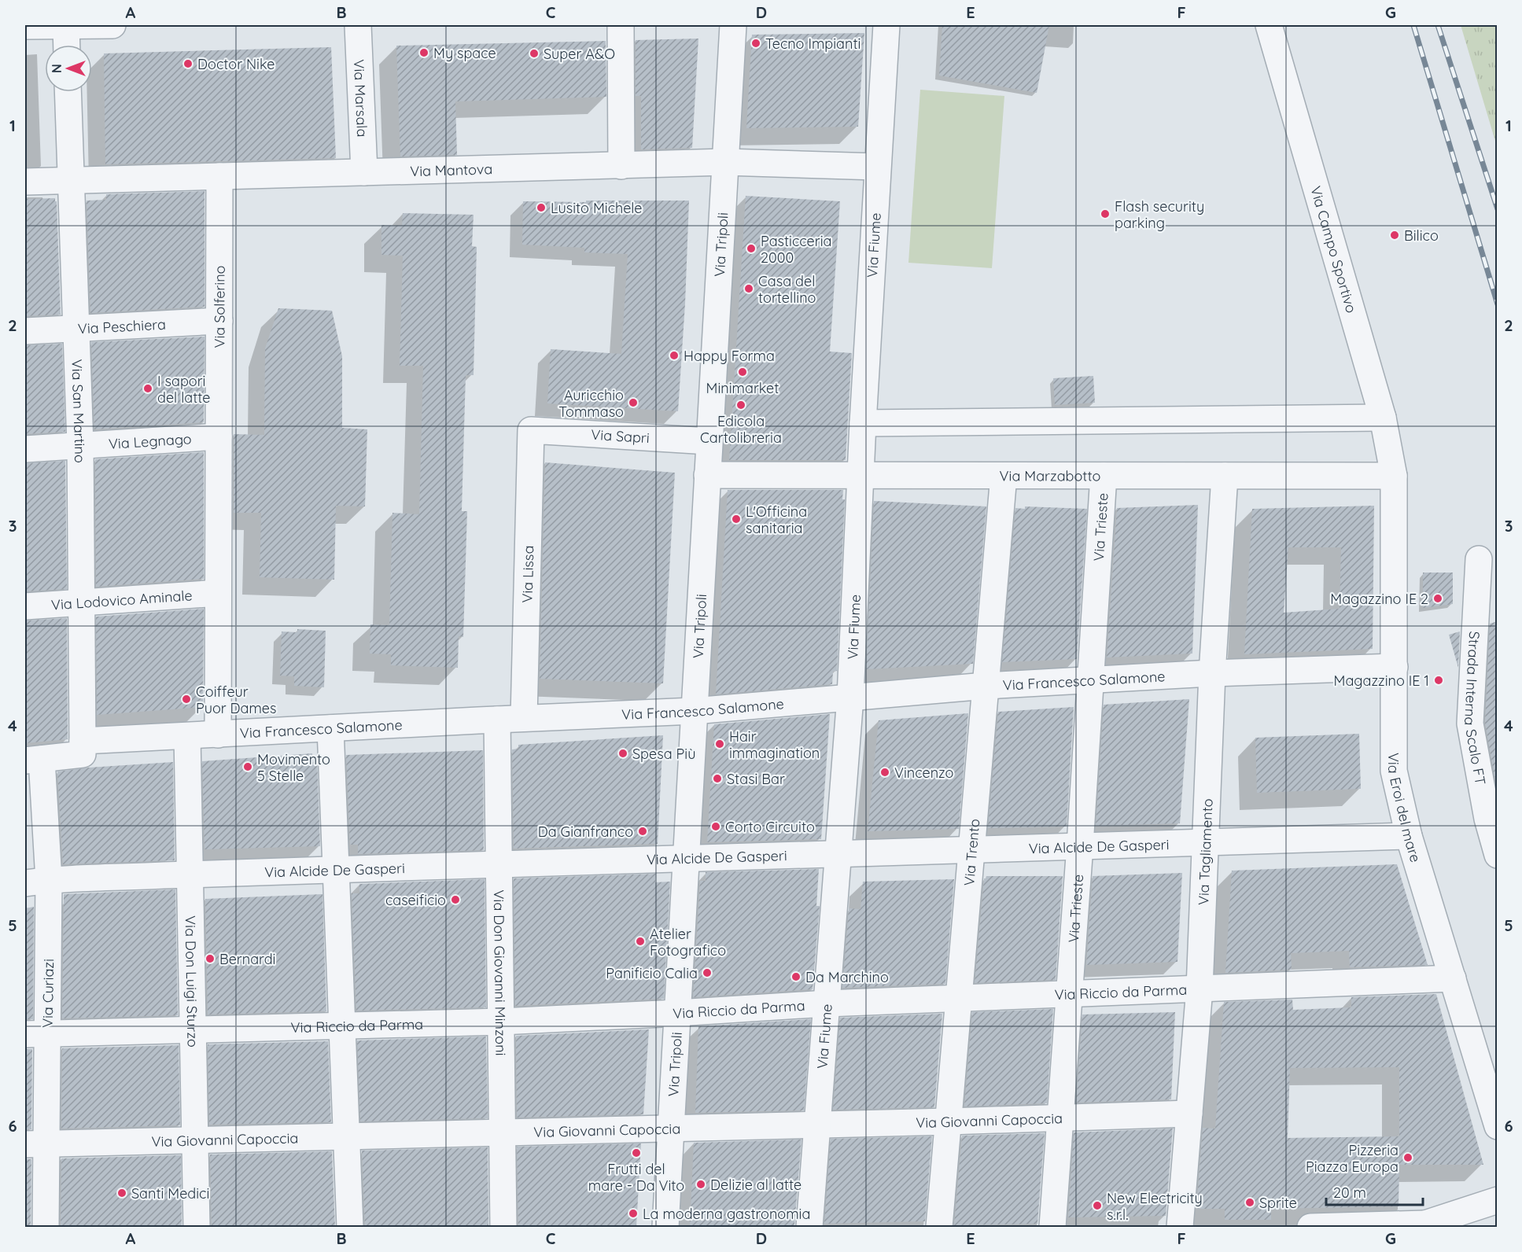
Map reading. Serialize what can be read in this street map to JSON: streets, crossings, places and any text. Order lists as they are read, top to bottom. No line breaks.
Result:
{"streets":{"street":["Via Marsala","Via Mantova","Via Tripoli","Via Fiume","Via Campo Sportivo","Via Solferino","Via Peschiera","Via San Martino","Via Sapri","Via Legnago","Via Marzabotto","Via Trieste","Via Lissa","Via Lodovico Aminale","Via Francesco Salamone","Strada Interna Scalo FT","Via Eroi del mare","Via Alcide De Gasperi","Via Trento","Via Tagliamento","Via Don Giovanni Minzoni","Via Don Luigi Sturzo","Via Riccio da Parma","Via Curiazi","Via Giovanni Capoccia"]},"crossings":[["Via Marsala","Via Mantova"],["Via Mantova","Via Tripoli"],["Via Mantova","Via Fiume"],["Via Mantova","Via Solferino"],["Via Mantova","Via San Martino"],["Via Tripoli","Via Sapri"],["Via Tripoli","Via Marzabotto"],["Via Tripoli","Via Francesco Salamone"],["Via Tripoli","Via Alcide De Gasperi"],["Via Tripoli","Via Riccio da Parma"],["Via Tripoli","Via Giovanni Capoccia"],["Via Fiume","Via Marzabotto"],["Via Fiume","Via Francesco Salamone"],["Via Fiume","Via Alcide De Gasperi"],["Via Fiume","Via Riccio da Parma"],["Via Fiume","Via Giovanni Capoccia"],["Via Campo Sportivo","Via Marzabotto"],["Via Campo Sportivo","Via Eroi del mare"],["Via Solferino","Via Peschiera"],["Via Solferino","Via Legnago"],["Via Solferino","Via Lodovico Aminale"],["Via Solferino","Via Francesco Salamone"],["Via Peschiera","Via San Martino"],["Via San Martino","Via Legnago"],["Via San Martino","Via Lodovico Aminale"],["Via San Martino","Via Francesco Salamone"],["Via Sapri","Via Lissa"],["Via Marzabotto","Via Trieste"],["Via Marzabotto","Via Eroi del mare"],["Via Marzabotto","Via Trento"],["Via Marzabotto","Via Tagliamento"],["Via Trieste","Via Francesco Salamone"],["Via Trieste","Via Alcide De Gasperi"],["Via Trieste","Via Riccio da Parma"],["Via Trieste","Via Giovanni Capoccia"],["Via Lissa","Via Francesco Salamone"],["Via Francesco Salamone","Via Eroi del mare"],["Via Francesco Salamone","Via Trento"],["Via Francesco Salamone","Via Tagliamento"],["Via Francesco Salamone","Via Don Giovanni Minzoni"],["Via Francesco Salamone","Via Don Luigi Sturzo"],["Via Eroi del mare","Via Alcide De Gasperi"],["Via Eroi del mare","Via Riccio da Parma"],["Via Alcide De Gasperi","Via Trento"],["Via Alcide De Gasperi","Via Tagliamento"],["Via Alcide De Gasperi","Via Don Giovanni Minzoni"],["Via Alcide De Gasperi","Via Don Luigi Sturzo"],["Via Alcide De Gasperi","Via Curiazi"],["Via Trento","Via Riccio da Parma"],["Via Trento","Via Giovanni Capoccia"],["Via Tagliamento","Via Riccio da Parma"],["Via Tagliamento","Via Giovanni Capoccia"],["Via Don Giovanni Minzoni","Via Riccio da Parma"],["Via Don Giovanni Minzoni","Via Giovanni Capoccia"],["Via Don Luigi Sturzo","Via Riccio da Parma"],["Via Don Luigi Sturzo","Via Giovanni Capoccia"],["Via Riccio da Parma","Via Curiazi"],["Via Curiazi","Via Giovanni Capoccia"]],"places":["Tecno Impianti","My space","Super A&O","Doctor Nike","Lusito Michele","Flash security parking","Bilico","Pasticceria 2000","Casa del tortellino","Happy Forma","Minimarket","I sapori del latte","Auricchio Tommaso","Edicola Cartolibreria","L'Officina sanitaria","Magazzino IE 2","Magazzino IE 1","Coiffeur Puor Dames","Hair immagination","Spesa Più","Movimento 5 Stelle","Vincenzo","Stasi Bar","Corto Circuito","Da Gianfranco","caseificio","Atelier Fotografico","Bernardi","Panificio Calia","Da Marchino","Frutti del mare - Da Vito","Pizzeria Piazza Europa","Delizie al latte","Santi Medici","Sprite","New Electricity s.r.l.","La moderna gastronomia"],"scale_bar":"20 m","north":"left","grid":{"columns":["A","B","C","D","E","F","G"],"rows":["1","2","3","4","5","6"]}}
